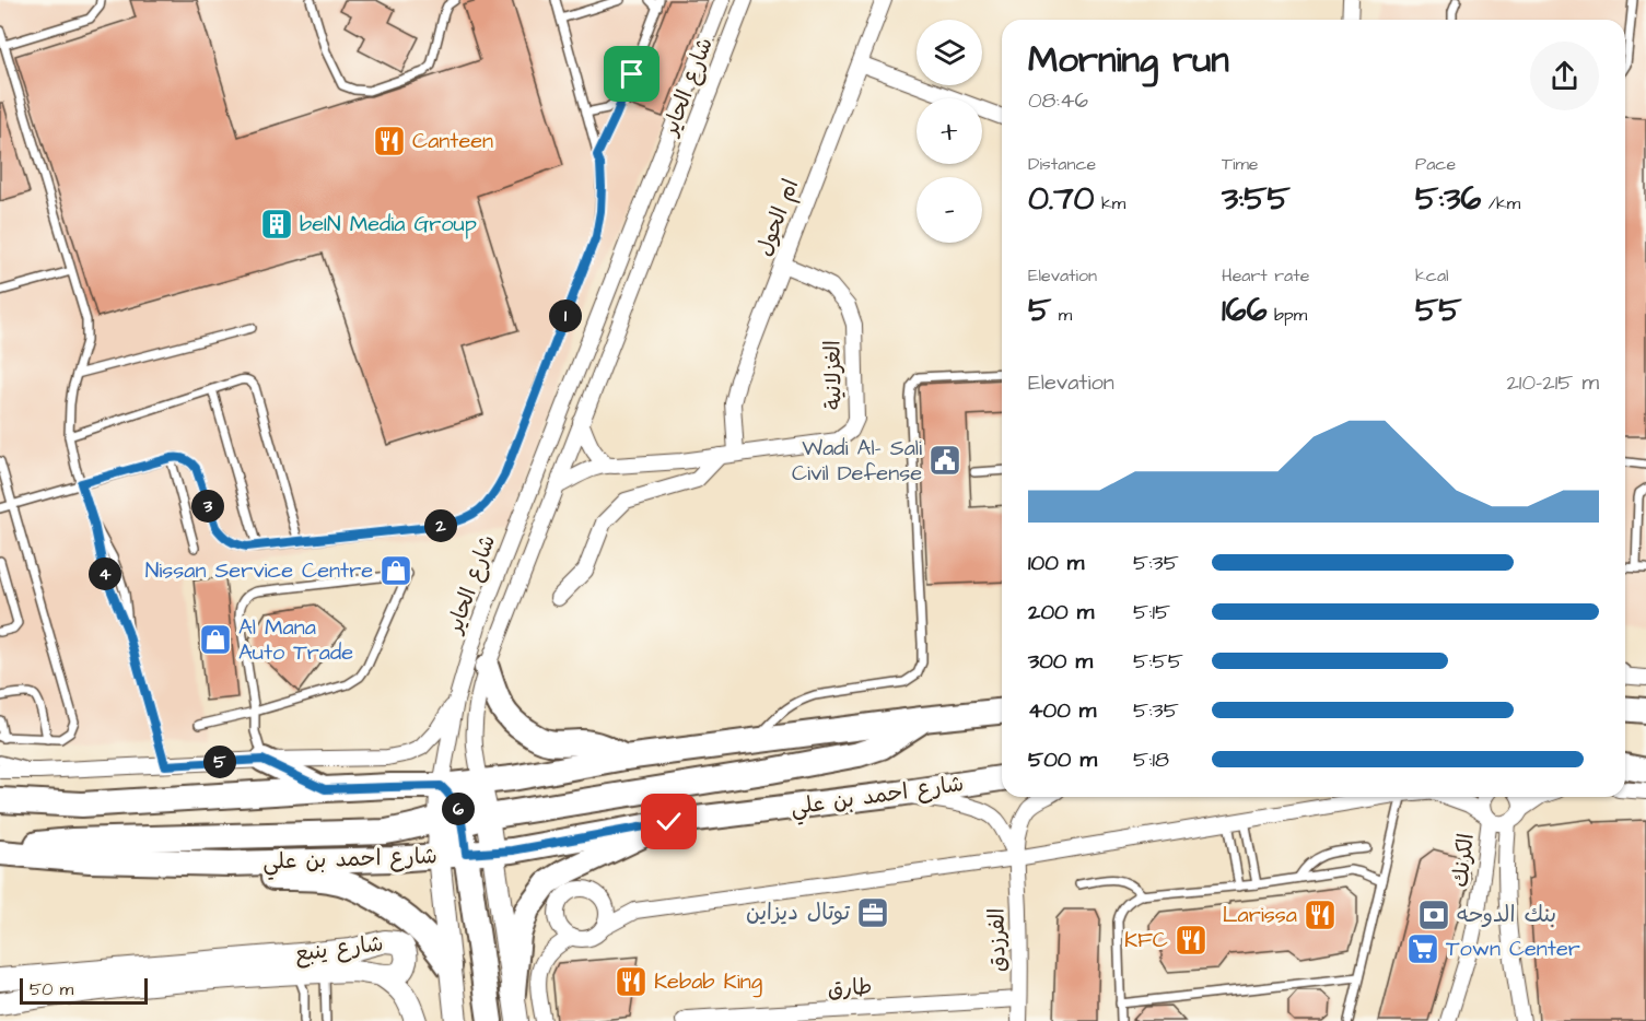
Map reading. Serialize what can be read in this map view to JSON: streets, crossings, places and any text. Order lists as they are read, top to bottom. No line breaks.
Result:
{"streets":{"main road":["شارع احمد بن علي"],"street":["شارع الحاير","ام الحول","الغزلانية","الكرنك","الفرزدق","شارع ينبع","طارق"]},"crossings":[["شارع الحاير","الغزلانية"],["ام الحول","الغزلانية"],["شارع احمد بن علي","الفرزدق"],["الفرزدق","طارق"]],"places":{"restaurant":["Canteen","Larissa","KFC","Kebab King"],"building":["beIN Media Group"],"public building":["Wadi Al- Sali Civil Defense"],"shop":["Nissan Service Centre","Al Mana Auto Trade"],"office":["توتال ديزاين"],"bank":["بنك الدوحه"],"supermarket":["Town Center"]},"scale_bar":"50 m","page":{"map_buttons":["+","−"],"heading":["Morning run","08:46"],"stats":[["Distance","0.70 km"],["Time","3:55"],["Pace","5:36 /km"],["Elevation","5 m"],["Heart rate","166 bpm"],["kcal","55"]],"pins":["1","3","2","4","5","6"],"chart":["Elevation","210–215 m"],"list":[{"name":"100 m","note":"5:35"},{"name":"200 m","note":"5:15"},{"name":"300 m","note":"5:55"},{"name":"400 m","note":"5:35"},{"name":"500 m","note":"5:18"}],"scale":"50 m"}}
